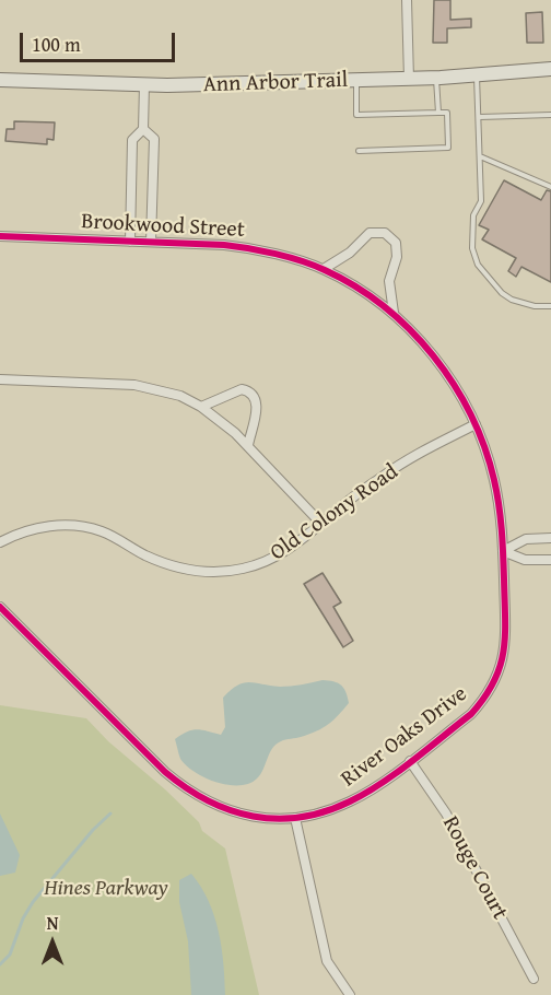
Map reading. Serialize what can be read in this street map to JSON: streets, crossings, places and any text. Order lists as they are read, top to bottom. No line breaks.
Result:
{"streets":{"street":["Ann Arbor Trail","Brookwood Street","Old Colony Road","River Oaks Drive","Rouge Court"]},"crossings":[["Brookwood Street","Old Colony Road"],["Brookwood Street","River Oaks Drive"],["River Oaks Drive","Rouge Court"]],"parks":["Hines Parkway"],"scale_bar":"100 m","north":"top"}
